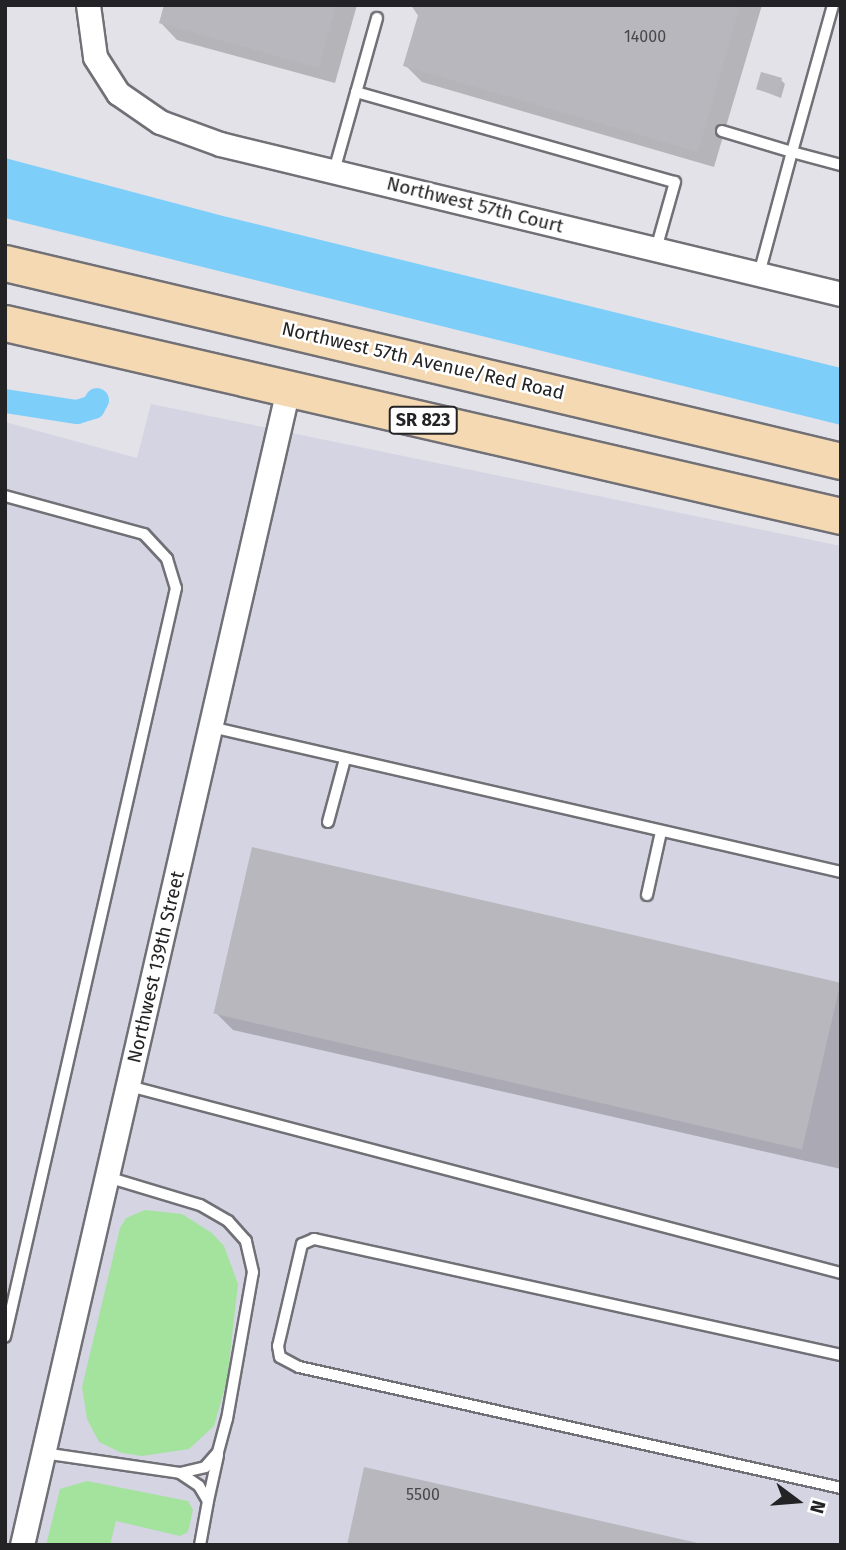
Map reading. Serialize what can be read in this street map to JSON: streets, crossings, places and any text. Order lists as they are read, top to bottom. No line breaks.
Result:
{"streets":{"main road":["Northwest 57th Avenue/Red Road","SR 823"],"street":["Northwest 57th Court","Northwest 139th Street"]},"crossings":[["SR 823","Northwest 139th Street"]],"house_numbers":["14000","5500"],"north":"right"}
